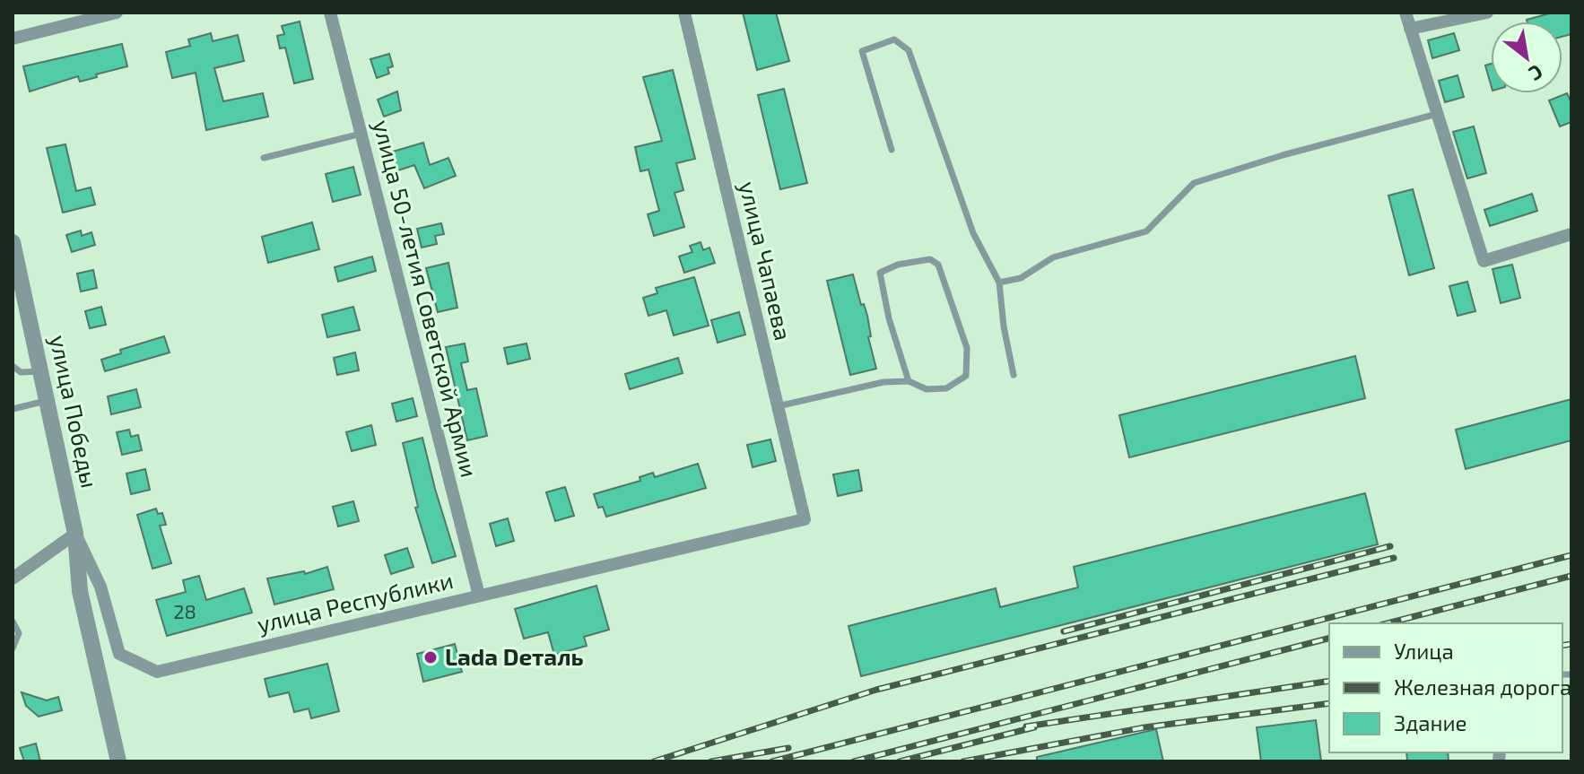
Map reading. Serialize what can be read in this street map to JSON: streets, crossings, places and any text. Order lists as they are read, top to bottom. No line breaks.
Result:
{"streets":{"street":["улица Чапаева","улица 50-летия Советской Армии","улица Победы","улица Республики"]},"crossings":[["улица Чапаева","улица Республики"],["улица 50-летия Советской Армии","улица Республики"],["улица Победы","улица Республики"]],"places":["Lada Dеталь"],"house_numbers":["28"],"legend":["Улица","Железная дорога","Здание"],"north":"bottom right"}
